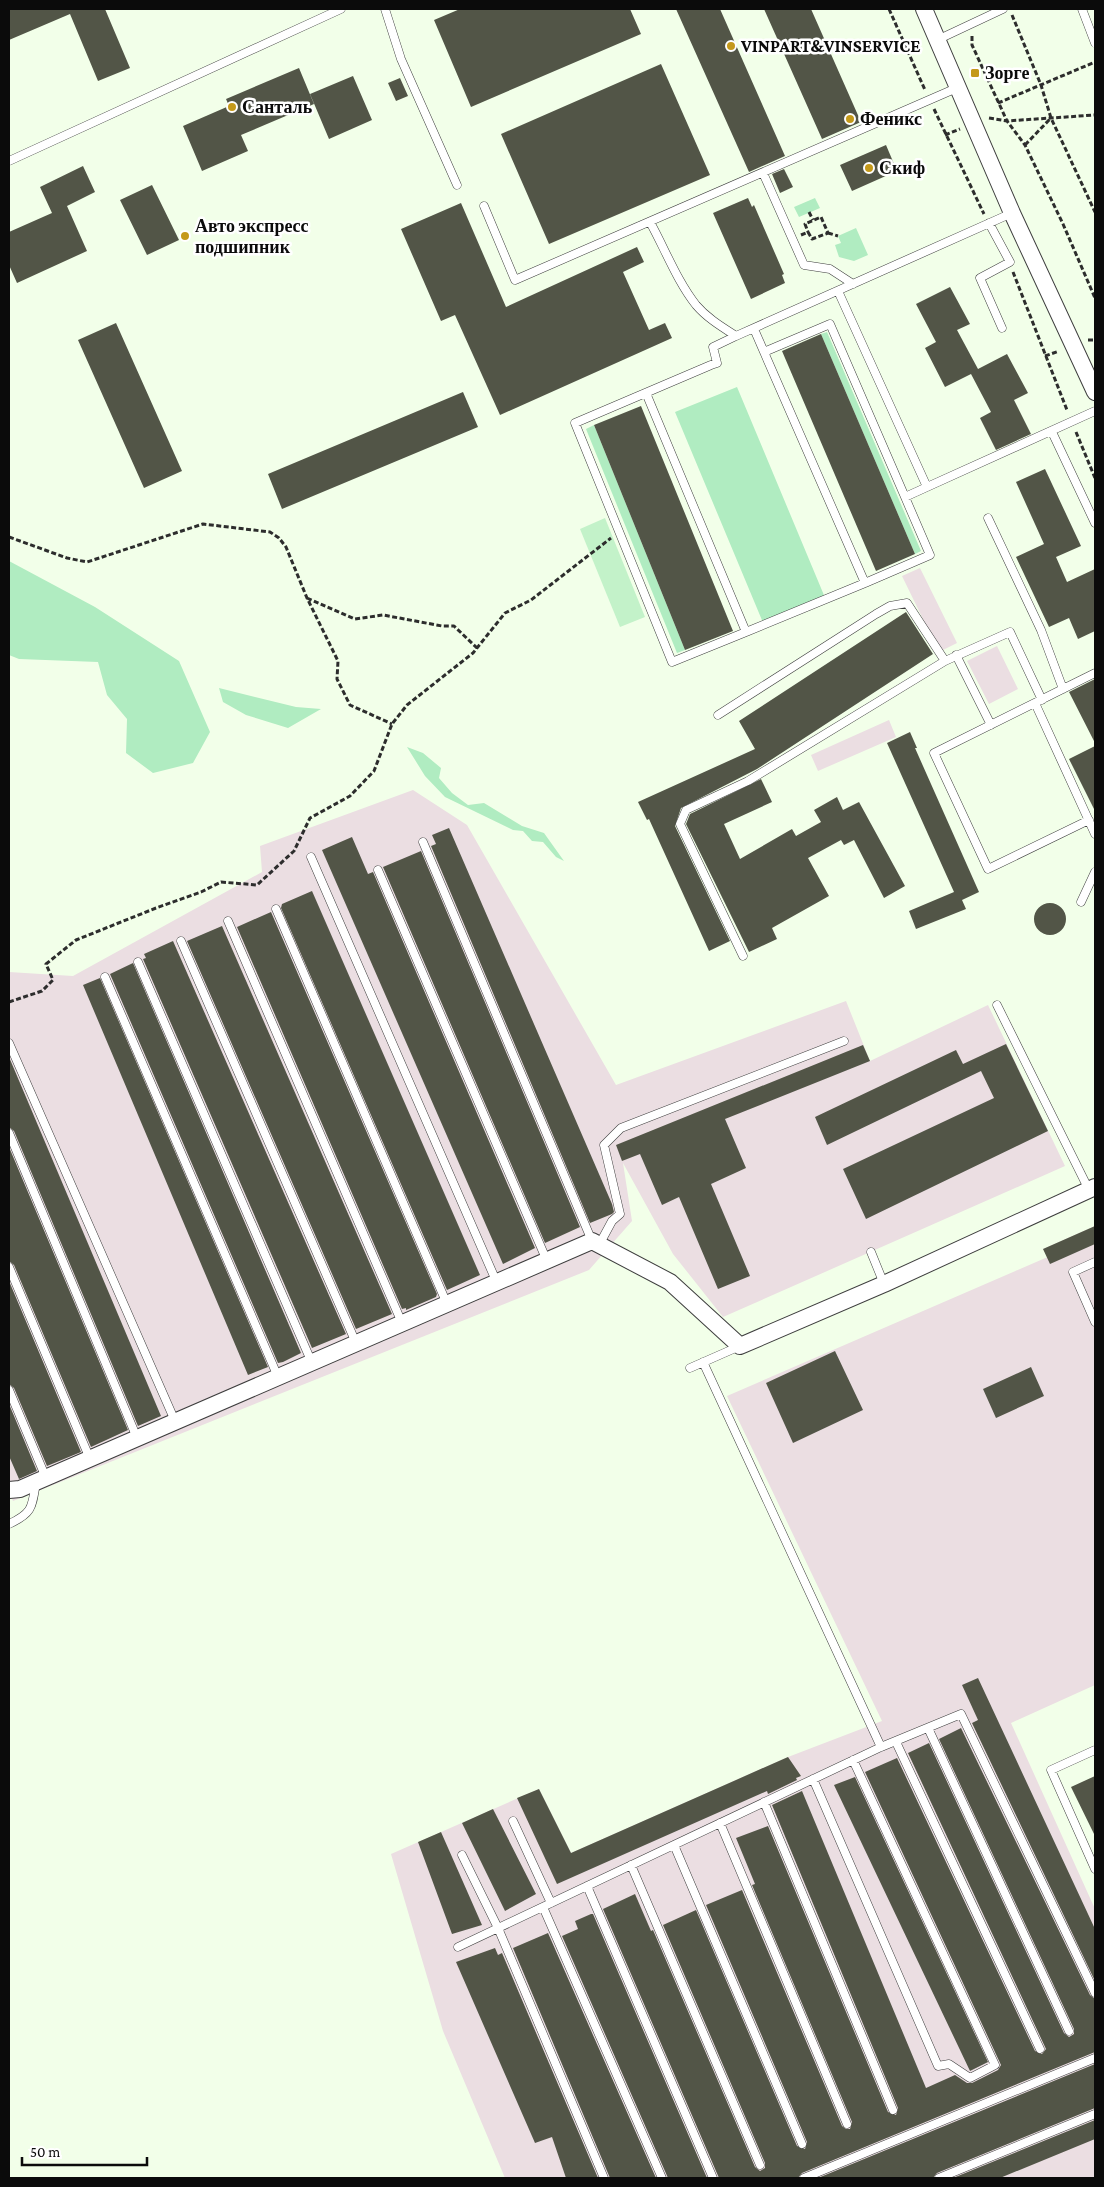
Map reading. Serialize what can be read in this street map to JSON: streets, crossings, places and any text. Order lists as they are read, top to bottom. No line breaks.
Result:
{"places":{"other":["VINPART&VINSERVICE","Санталь","Феникс","Скиф","Авто экспресс подшипник"],"transit":["Зорге"]},"scale_bar":"50 m"}
